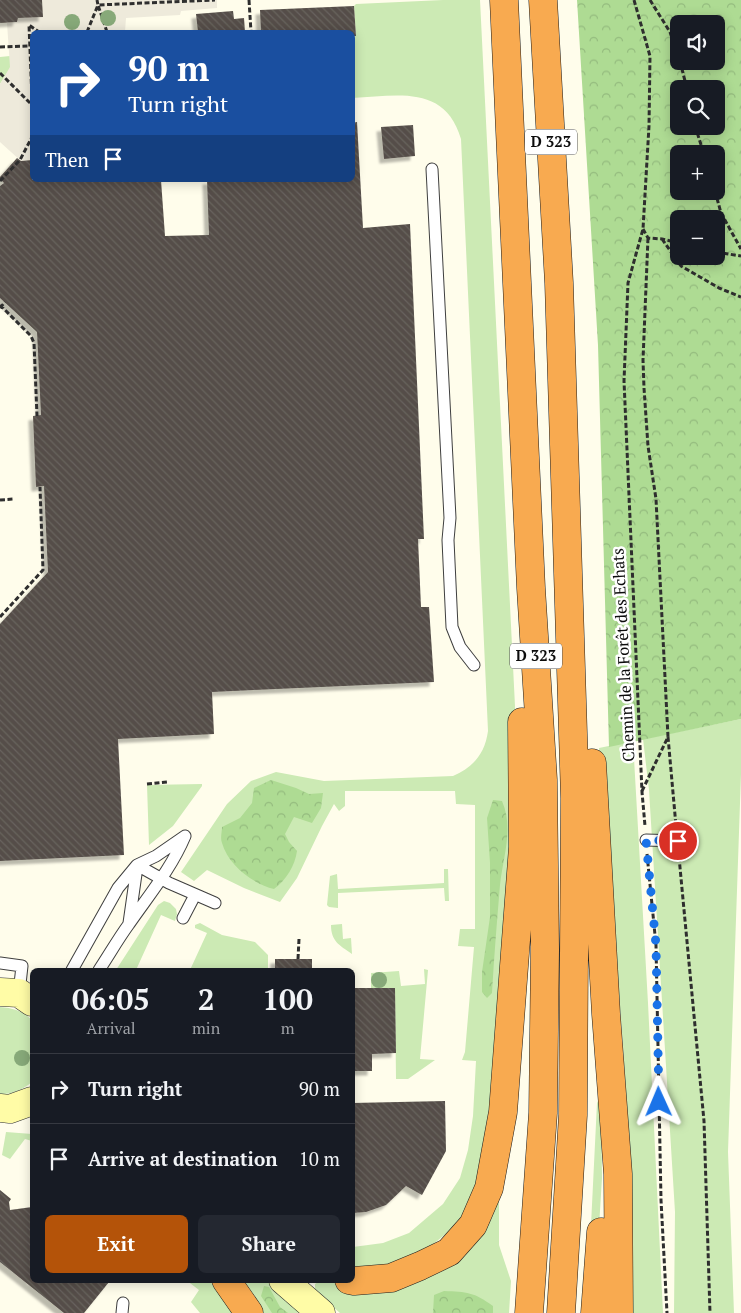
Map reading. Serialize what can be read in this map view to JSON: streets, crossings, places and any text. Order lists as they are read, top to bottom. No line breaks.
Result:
{"streets":{"highway":["D 323"],"path":["Chemin de la Forêt des Echats"]},"page":{"map_buttons":["+","−"],"turn":["90 m","Turn right"],"then":"Then","eta":["06:05","Arrival","2","min","100","m"],"list":[{"name":"Turn right","value":"90 m"},{"name":"Arrive at destination","value":"10 m"}],"buttons":["Exit","Share"]}}
